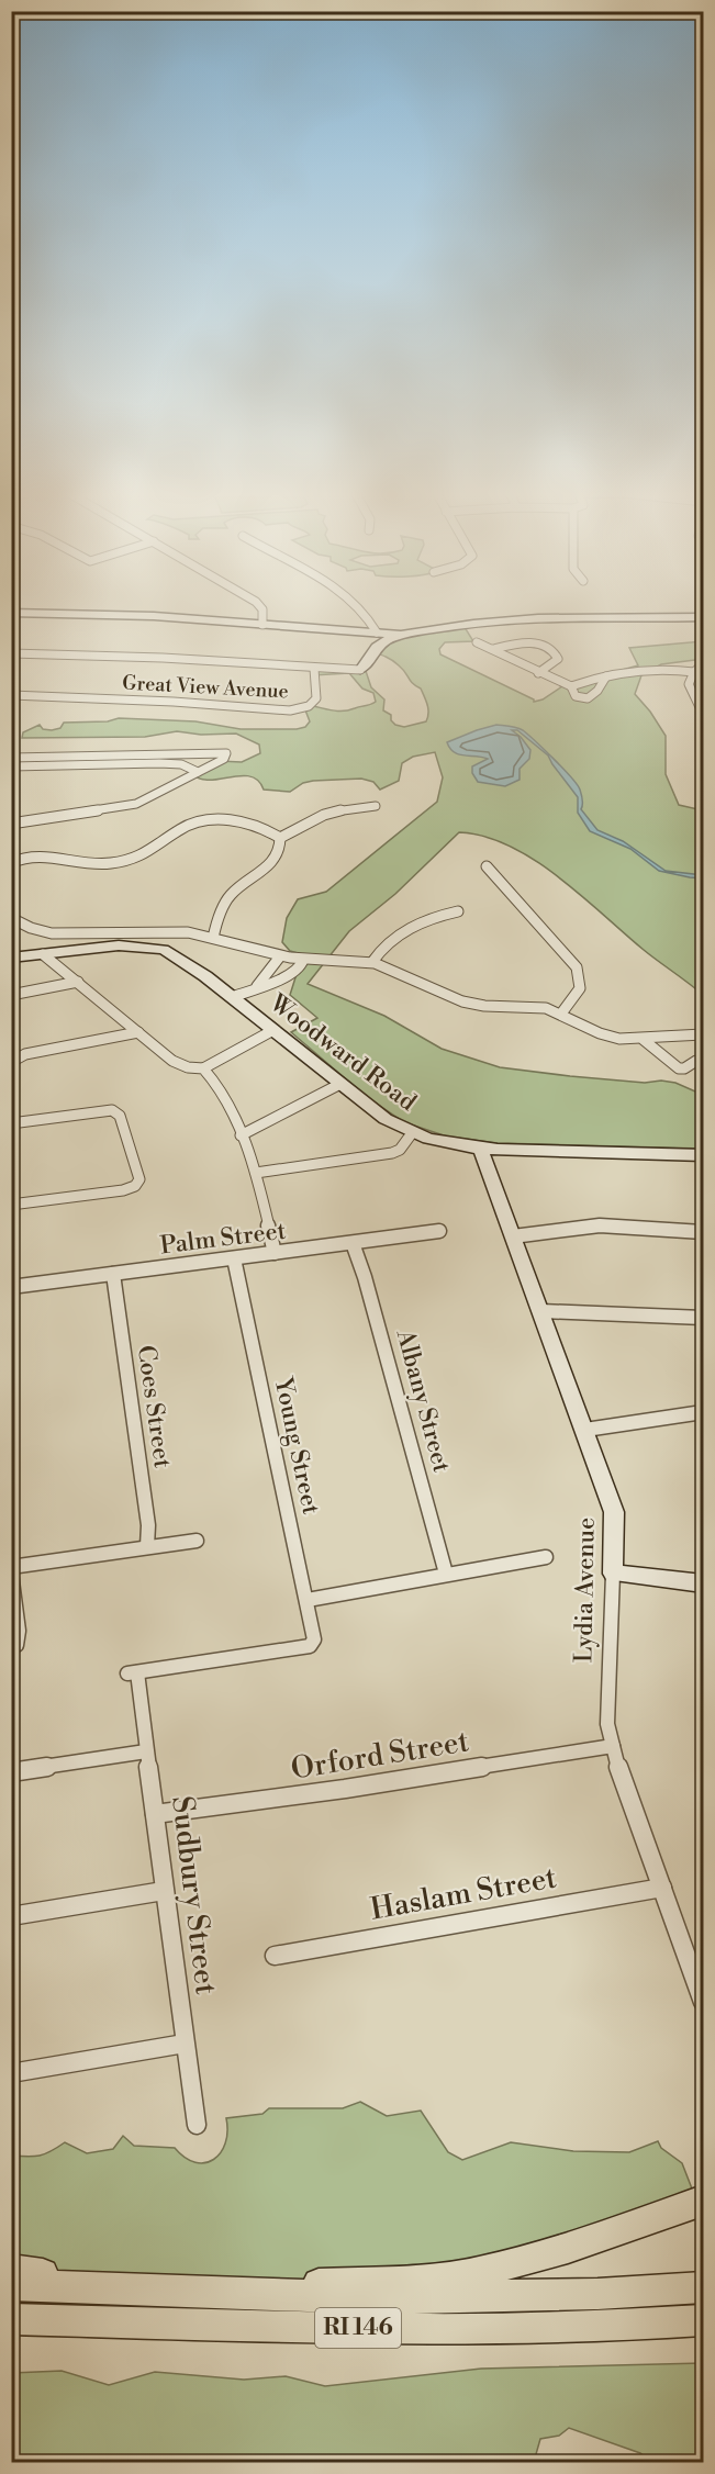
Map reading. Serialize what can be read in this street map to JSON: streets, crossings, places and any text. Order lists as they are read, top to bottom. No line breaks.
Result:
{"streets":{"highway":["RI 146"],"street":["Great View Avenue","Woodward Road","Palm Street","Albany Street","Coes Street","Young Street","Lydia Avenue","Orford Street","Haslam Street","Sudbury Street"]},"crossings":[["Woodward Road","Lydia Avenue"],["Palm Street","Albany Street"],["Palm Street","Coes Street"],["Palm Street","Young Street"],["Young Street","Sudbury Street"],["Lydia Avenue","Orford Street"],["Lydia Avenue","Haslam Street"],["Orford Street","Sudbury Street"]]}
